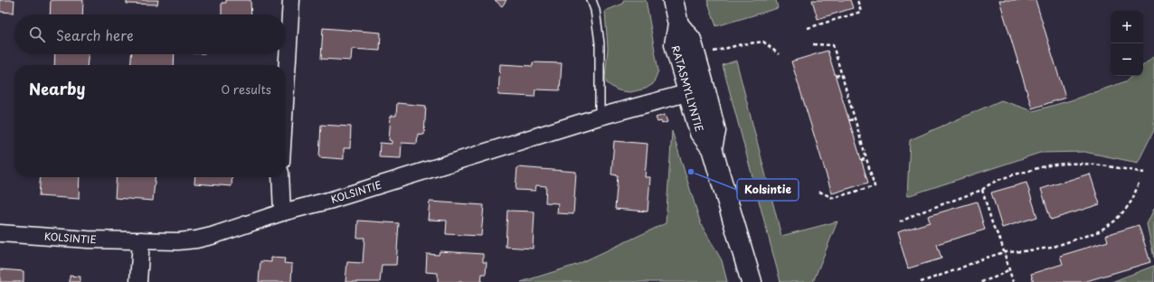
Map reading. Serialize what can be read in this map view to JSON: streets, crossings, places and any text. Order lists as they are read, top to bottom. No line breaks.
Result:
{"streets":{"main road":["RATASMYLLYNTIE"],"street":["KOLSINTIE"]},"crossings":[["RATASMYLLYNTIE","KOLSINTIE"]],"places":["Kolsintie"],"page":{"map_buttons":["+","−"],"search":"Search here","heading":["Nearby","0 results"]}}
